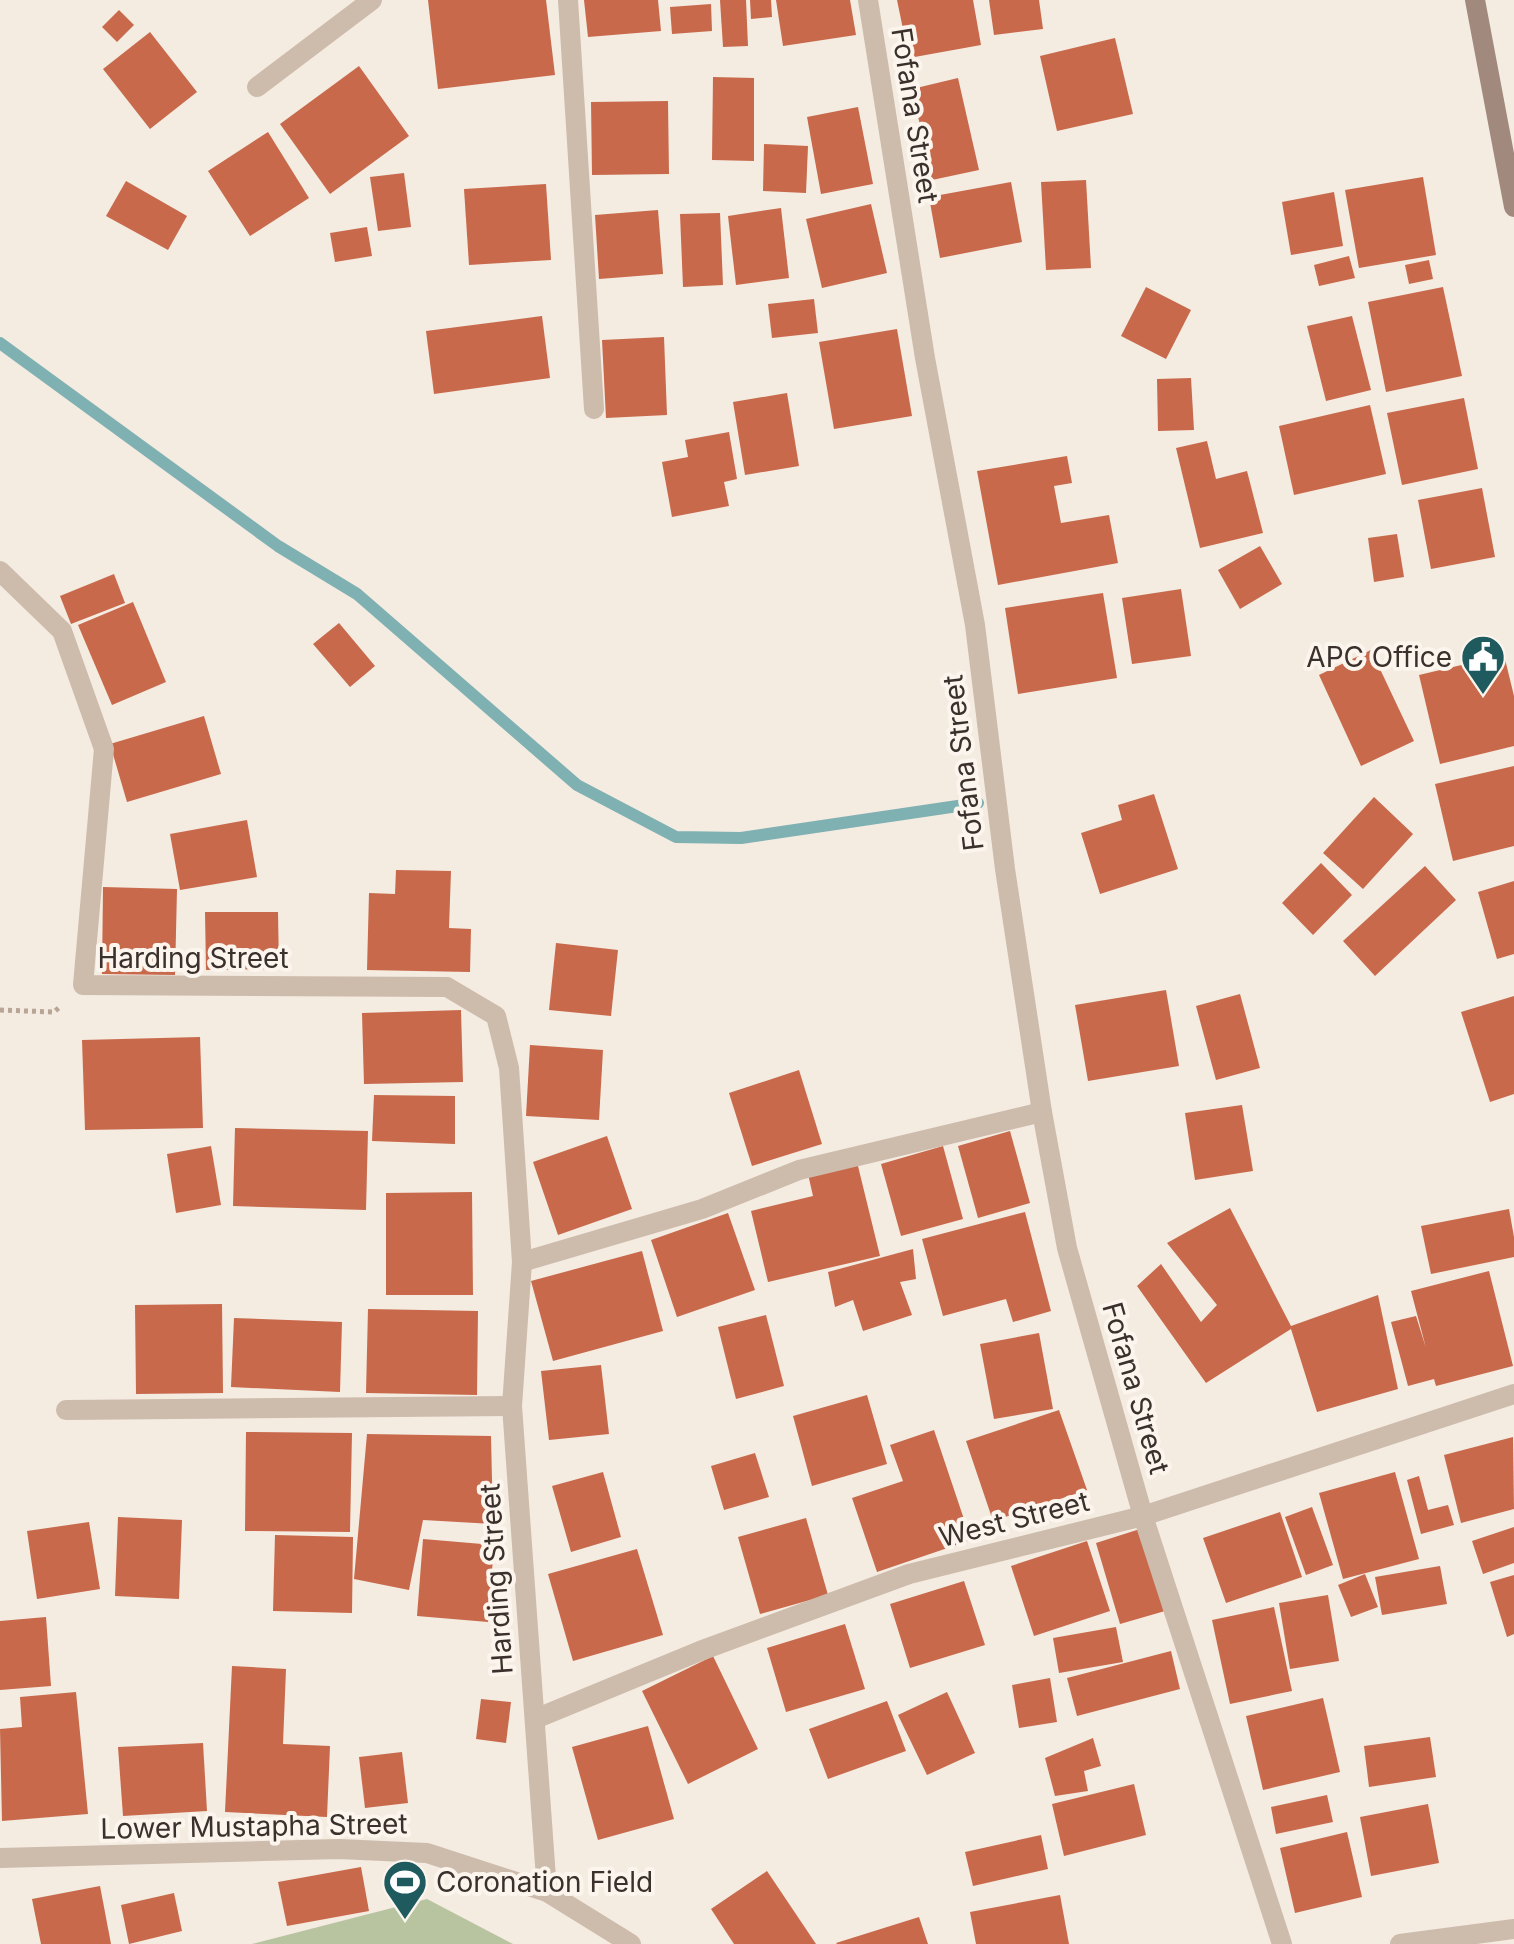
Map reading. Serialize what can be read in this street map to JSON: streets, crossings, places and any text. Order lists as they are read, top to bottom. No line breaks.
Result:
{"streets":{"street":["Fofana Street","Harding Street","West Street","Lower Mustapha Street"]},"crossings":[["Fofana Street","West Street"],["Harding Street","West Street"],["Harding Street","Lower Mustapha Street"]],"places":{"public building":["APC Office"],"sports":["Coronation Field"]}}
